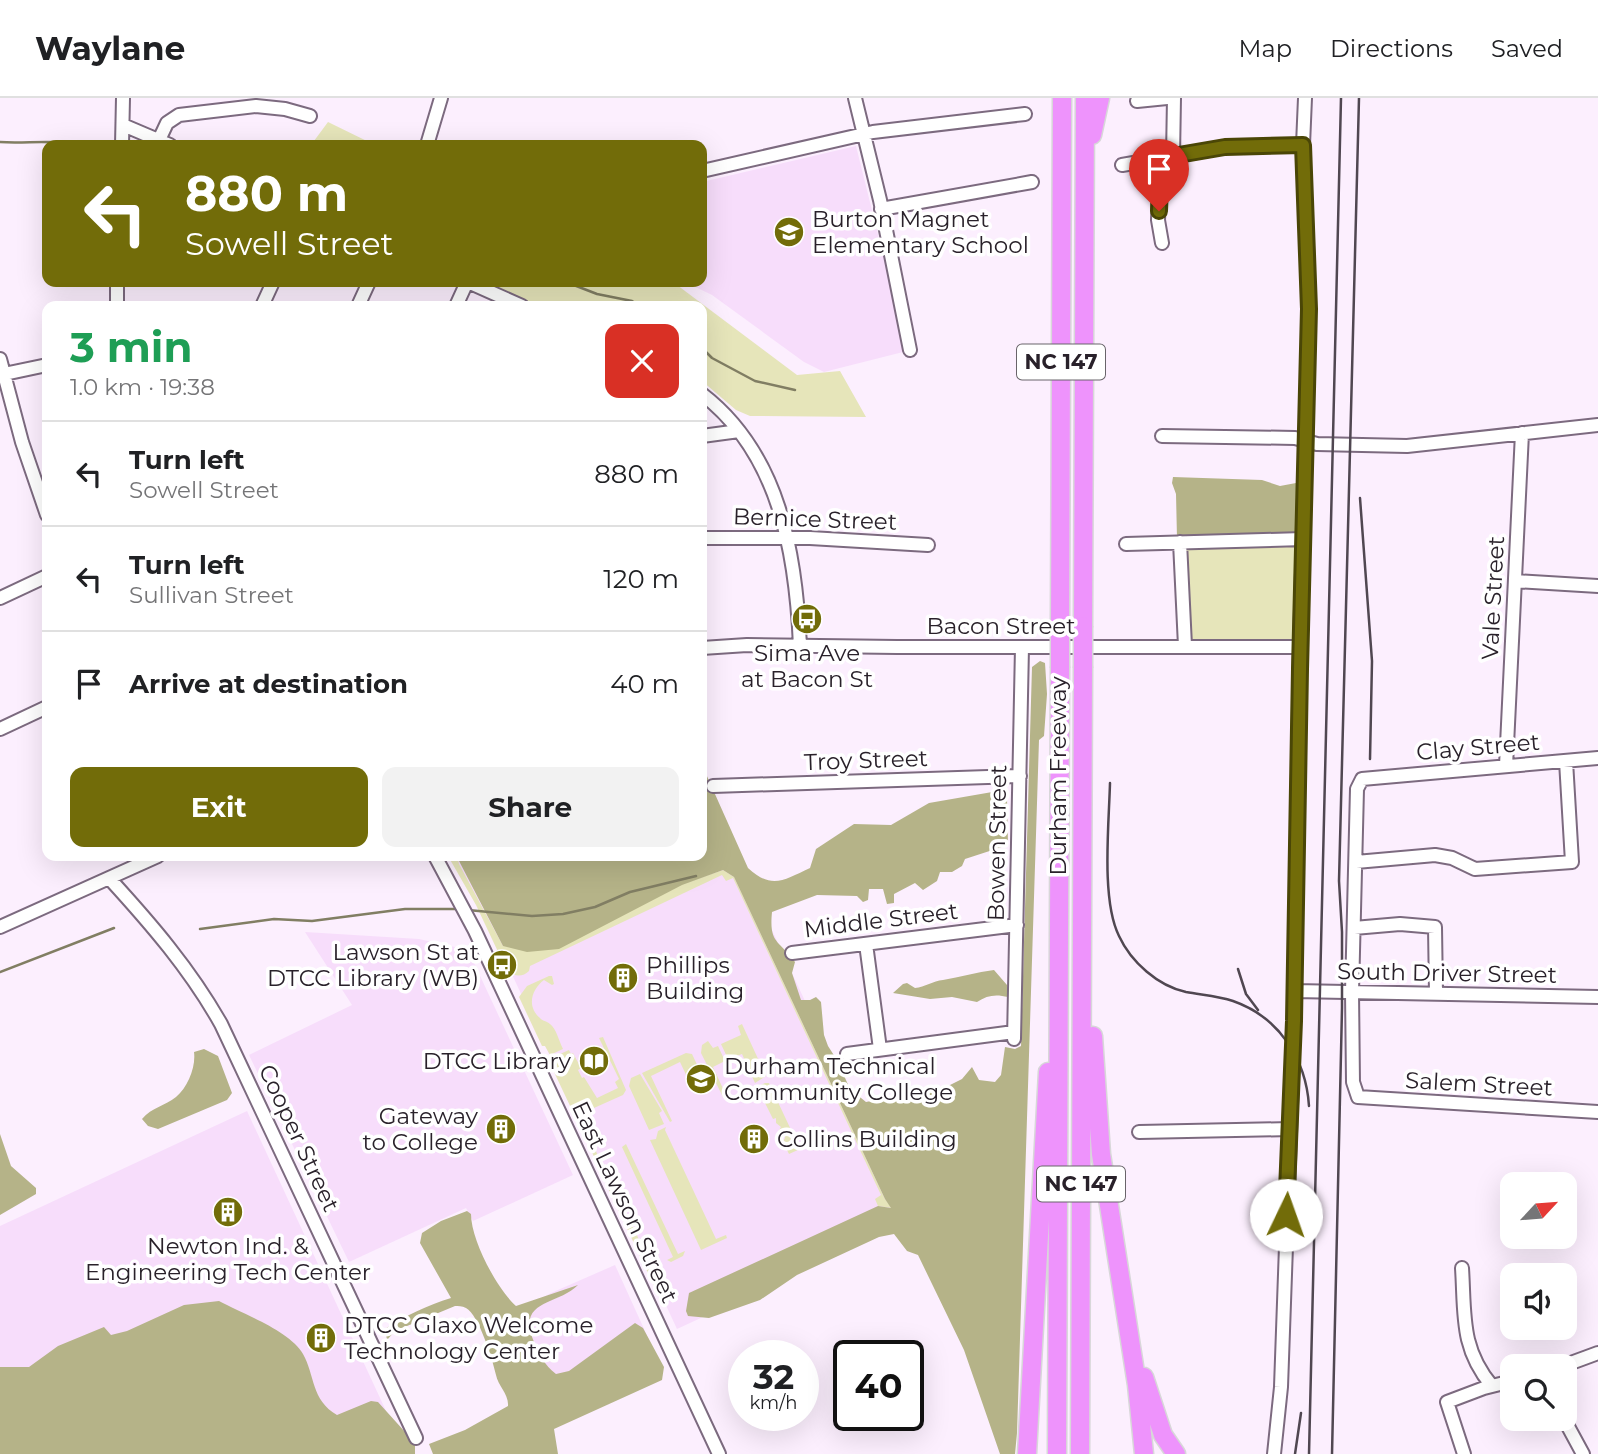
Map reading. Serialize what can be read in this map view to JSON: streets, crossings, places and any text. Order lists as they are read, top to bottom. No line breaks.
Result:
{"streets":{"highway":["NC 147","Durham Freeway"],"street":["Bernice Street","Vale Street","Bacon Street","Clay Street","Troy Street","Bowen Street","Middle Street","South Driver Street","Salem Street","Cooper Street","East Lawson Street"]},"crossings":[["Vale Street","Clay Street"],["Bacon Street","Bowen Street"],["Troy Street","Bowen Street"],["Bowen Street","Middle Street"],["South Driver Street","Salem Street"]],"places":{"school or university":["Burton Magnet Elementary School","Durham Technical Community College"],"bus stop":["Sima Ave at Bacon St","Lawson St at DTCC Library (WB)"],"building":["Phillips Building","Gateway to College","Collins Building","Newton Ind. & Engineering Tech Center","DTCC Glaxo Welcome Technology Center"],"library":["DTCC Library"]},"north":"top right","page":{"header":"Waylane","nav":["Map","Directions","Saved"],"turn":["880 m","Sowell Street"],"heading":["3 min","1.0 km · 19:38"],"list":[{"name":"Turn left","note":"Sowell Street","value":"880 m"},{"name":"Turn left","note":"Sullivan Street","value":"120 m"},{"name":"Arrive at destination","value":"40 m"}],"buttons":["Exit","Share"],"speed":"32 km/h","limit":"40"}}
